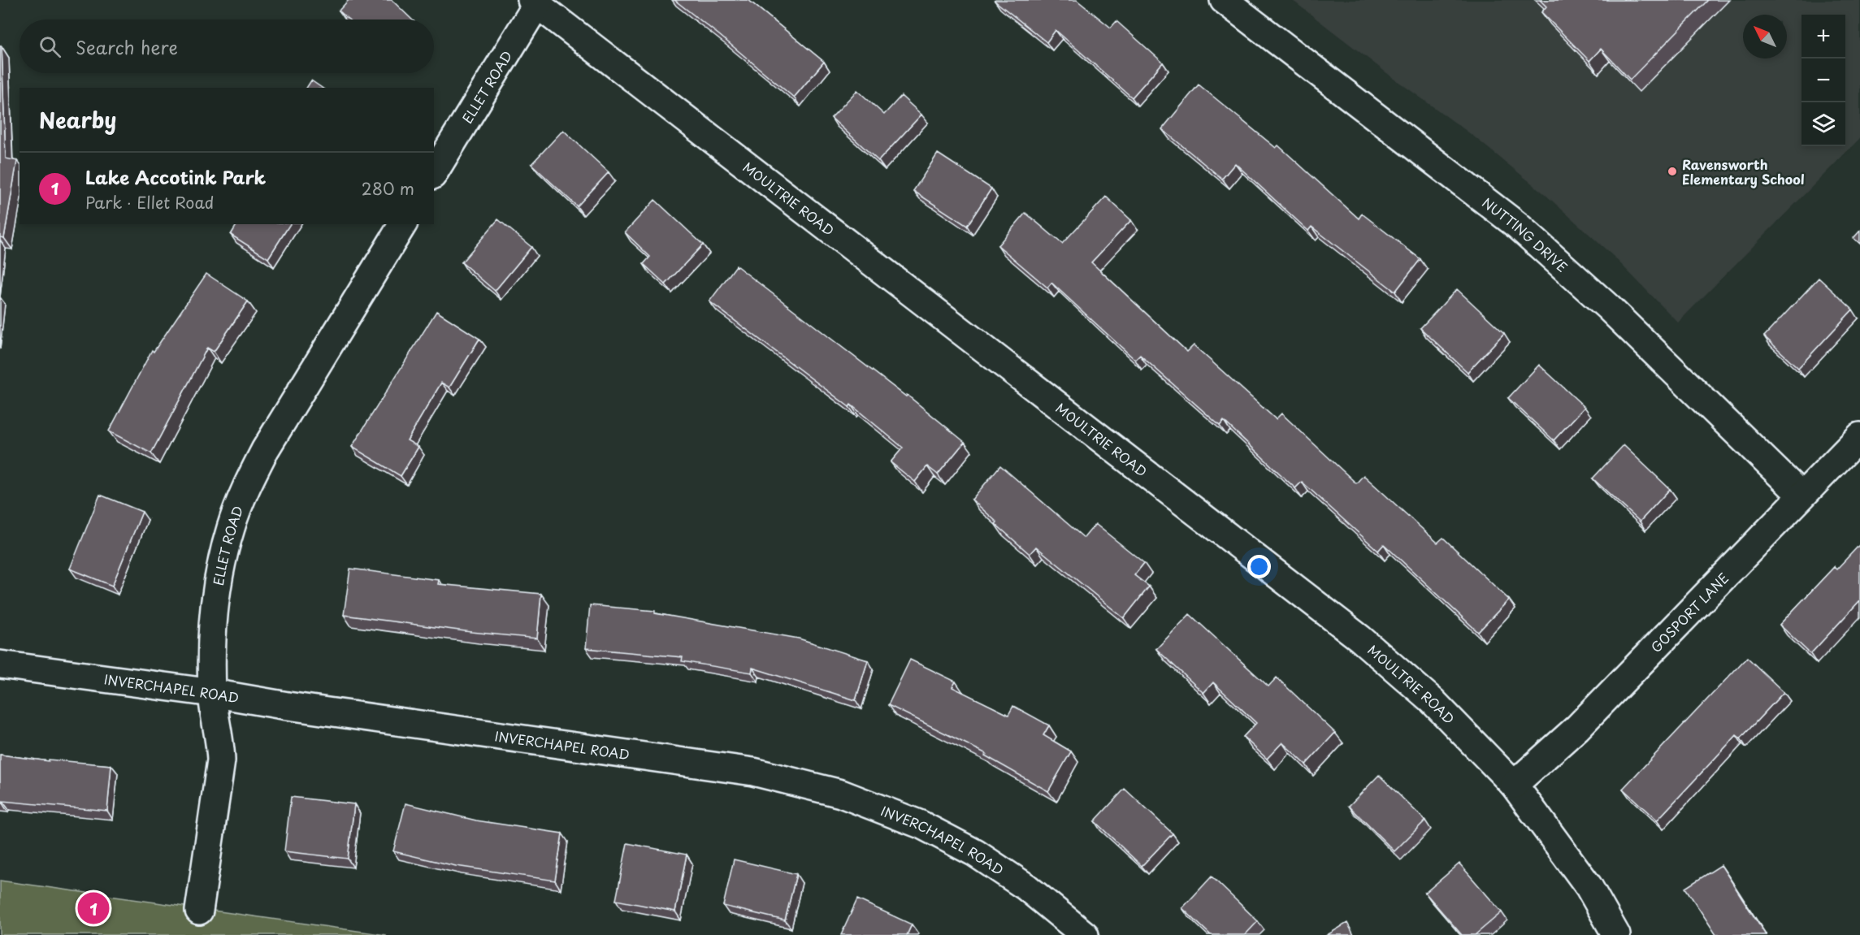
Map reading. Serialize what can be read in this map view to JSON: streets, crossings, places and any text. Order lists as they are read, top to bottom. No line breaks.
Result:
{"streets":{"street":["ELLET ROAD","MOULTRIE ROAD","NUTTING DRIVE","GOSPORT LANE","INVERCHAPEL ROAD"]},"crossings":[["ELLET ROAD","MOULTRIE ROAD"],["ELLET ROAD","INVERCHAPEL ROAD"],["MOULTRIE ROAD","GOSPORT LANE"],["NUTTING DRIVE","GOSPORT LANE"]],"places":["Ravensworth Elementary School"],"north":"top left","page":{"map_buttons":["+","−"],"search":"Search here","heading":"Nearby","list":[{"mark":"1","name":"Lake Accotink Park","note":"Park · Ellet Road","value":"280 m"}],"pins":"1"}}
